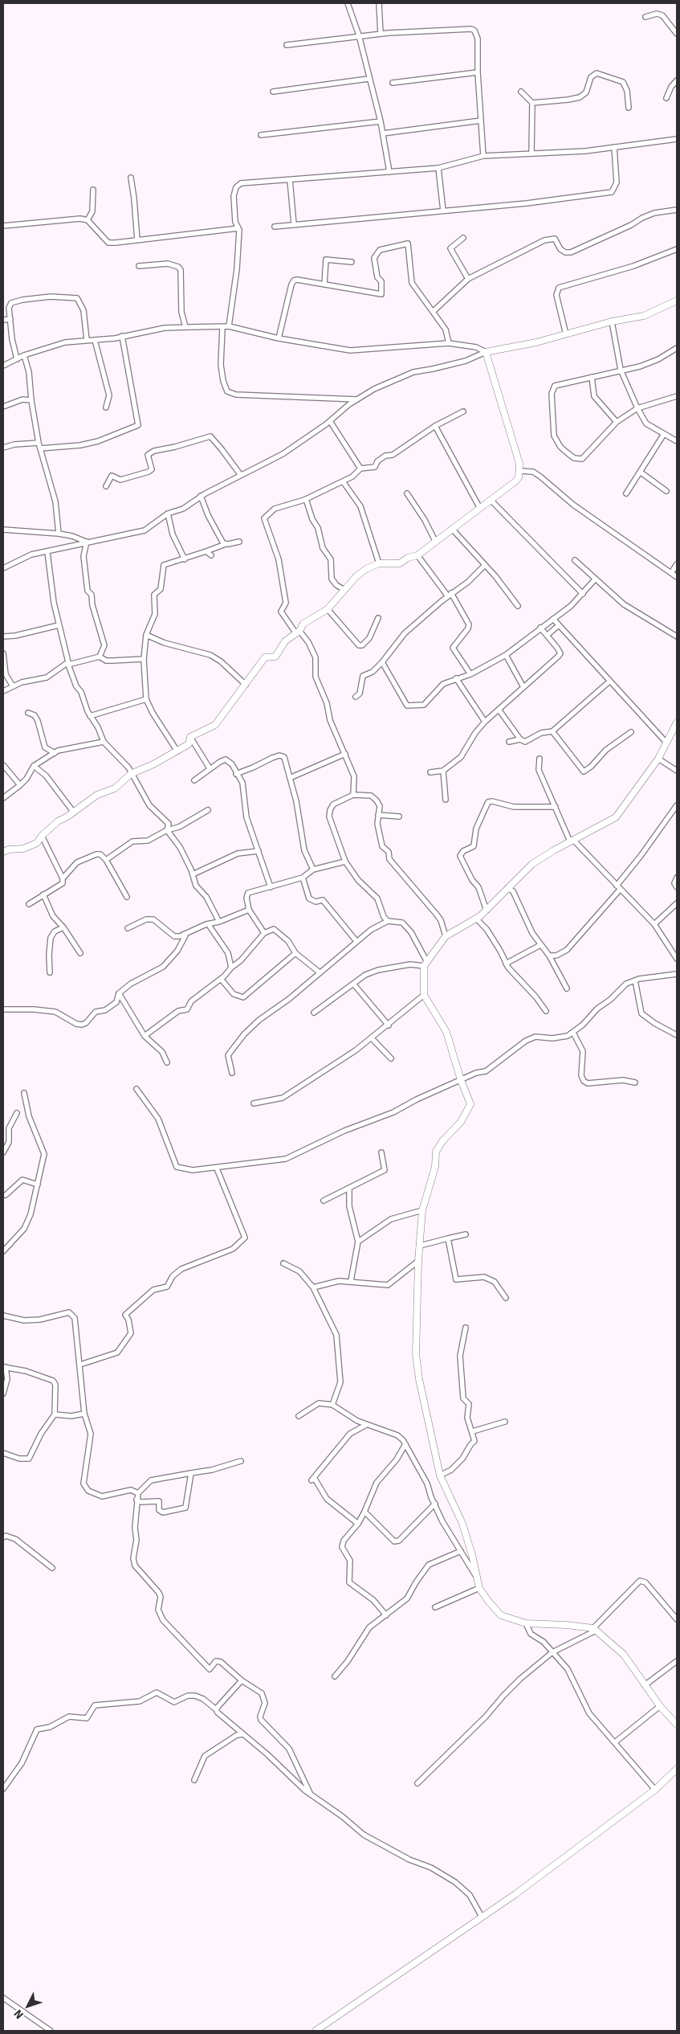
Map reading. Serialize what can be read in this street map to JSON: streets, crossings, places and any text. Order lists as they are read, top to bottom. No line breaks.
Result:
{"north":"bottom left"}
